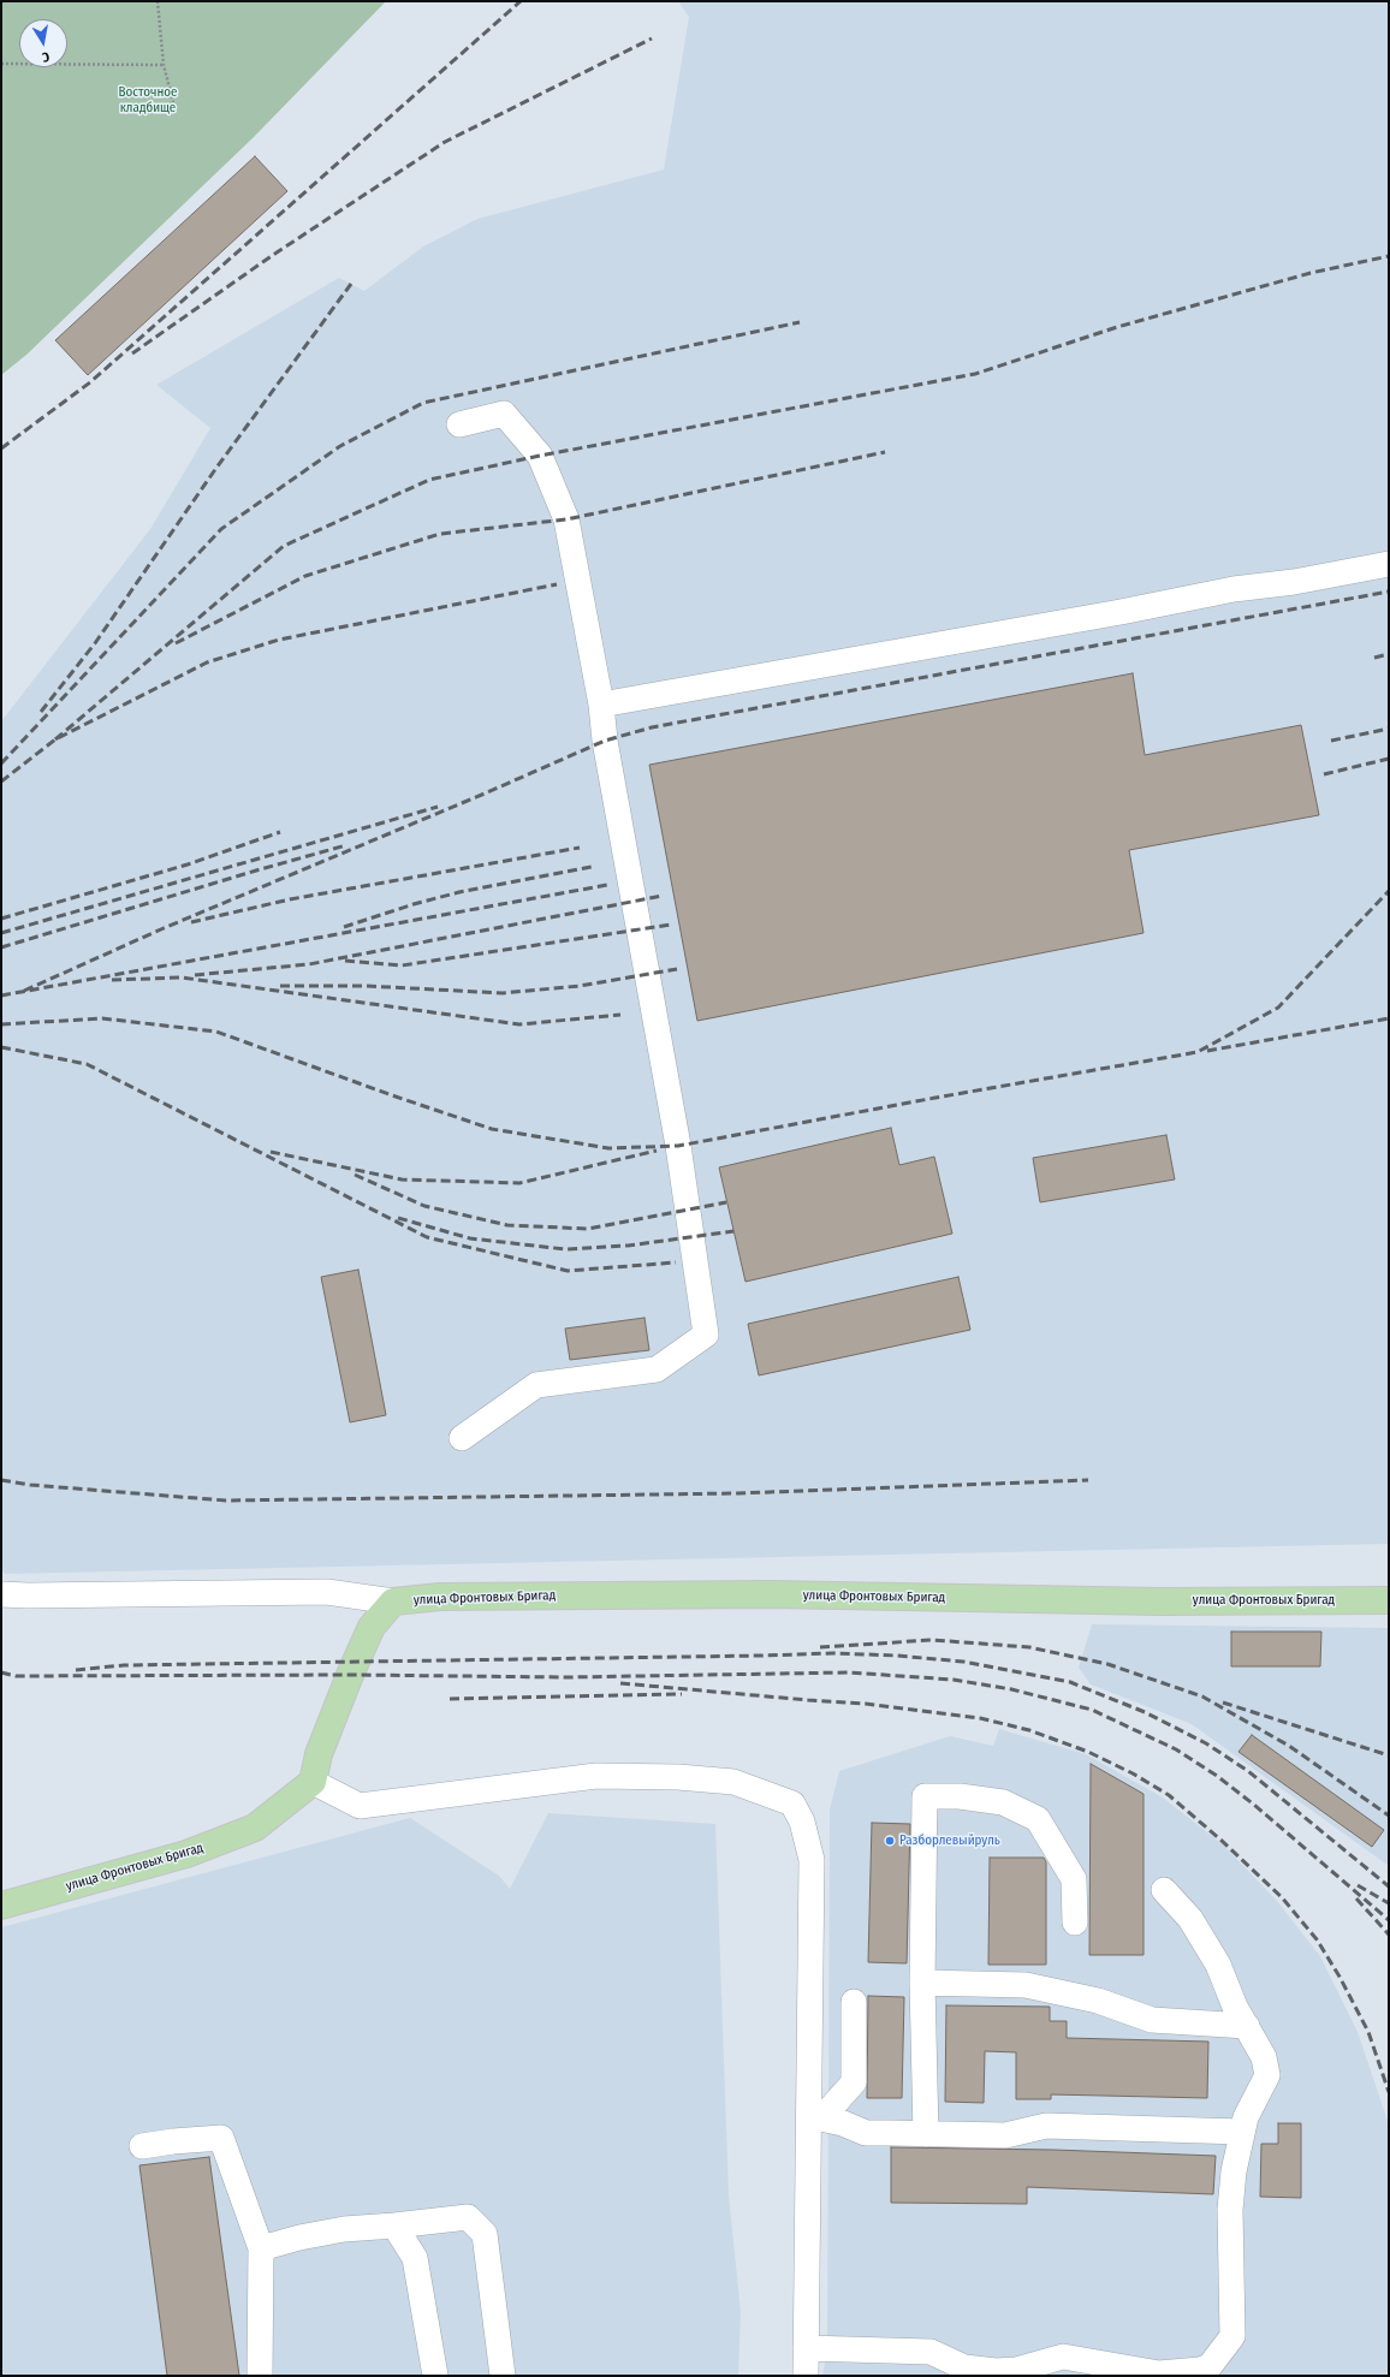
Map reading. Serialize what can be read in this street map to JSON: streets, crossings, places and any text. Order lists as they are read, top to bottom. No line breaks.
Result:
{"streets":{"main road":["улица Фронтовых Бригад"]},"parks":["Восточное кладбище"],"places":["Разборлевыйруль"],"north":"bottom"}
